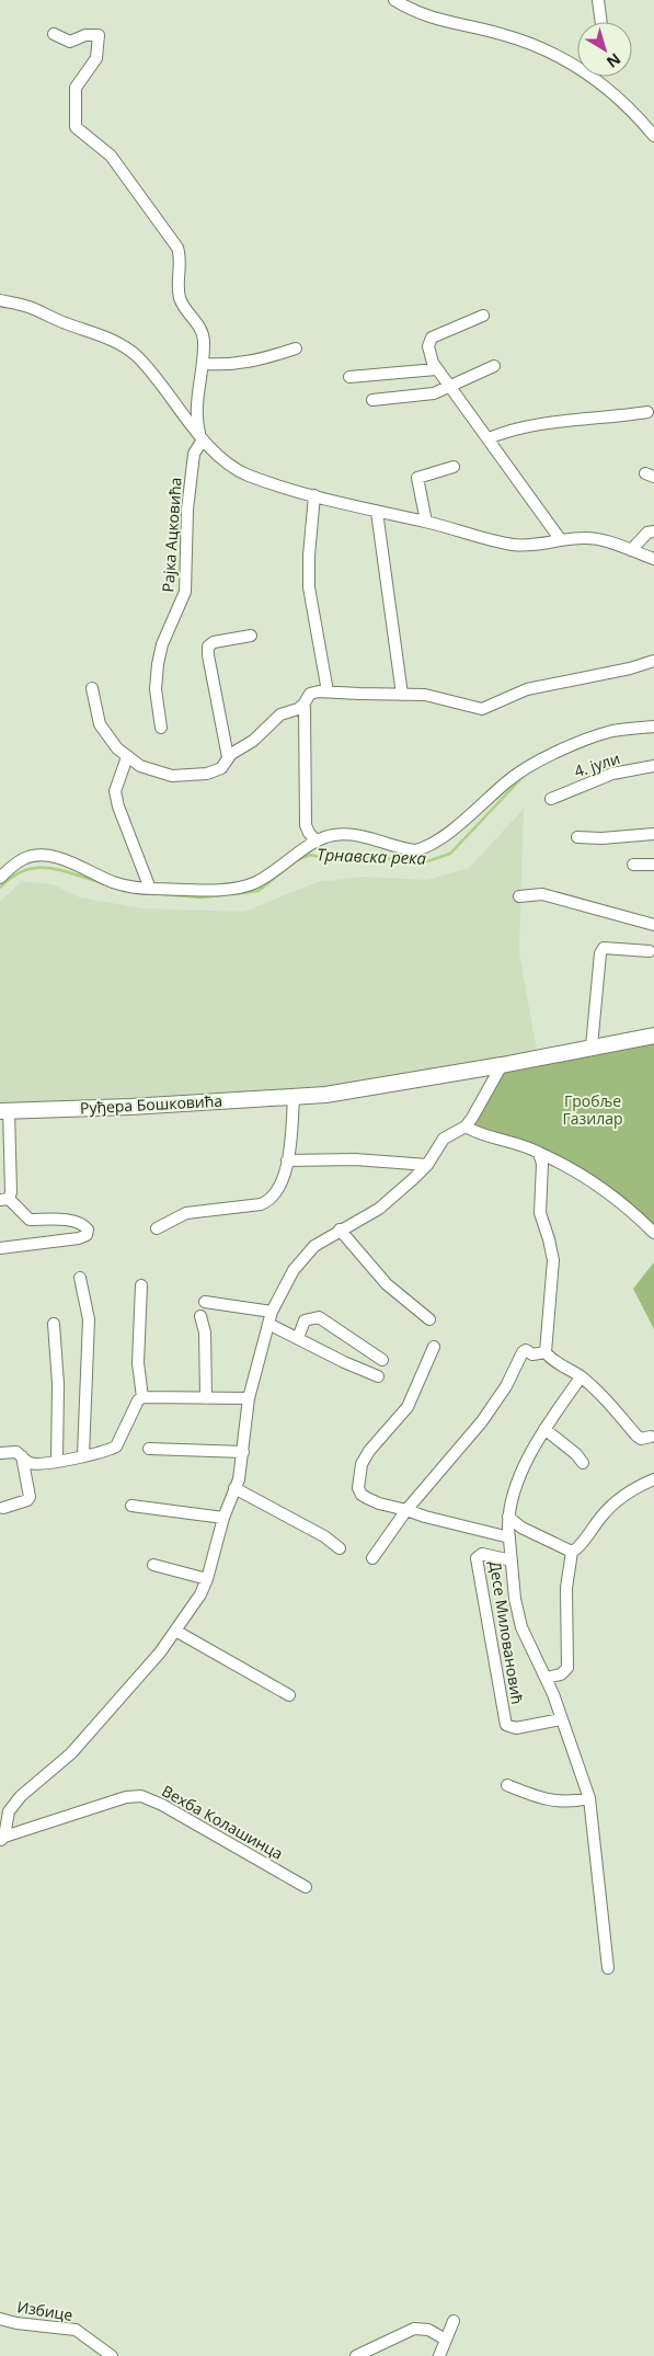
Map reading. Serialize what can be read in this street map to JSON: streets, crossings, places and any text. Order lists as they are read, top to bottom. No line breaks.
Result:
{"streets":{"main road":["Руђера Бошковића"],"street":["Рајка Ацковића","4. јули","Десе Миловановић","Вехба Колашинца","Избице"]},"water":["Трнавска река"],"parks":["Гробље Газилар"],"north":"bottom right"}
